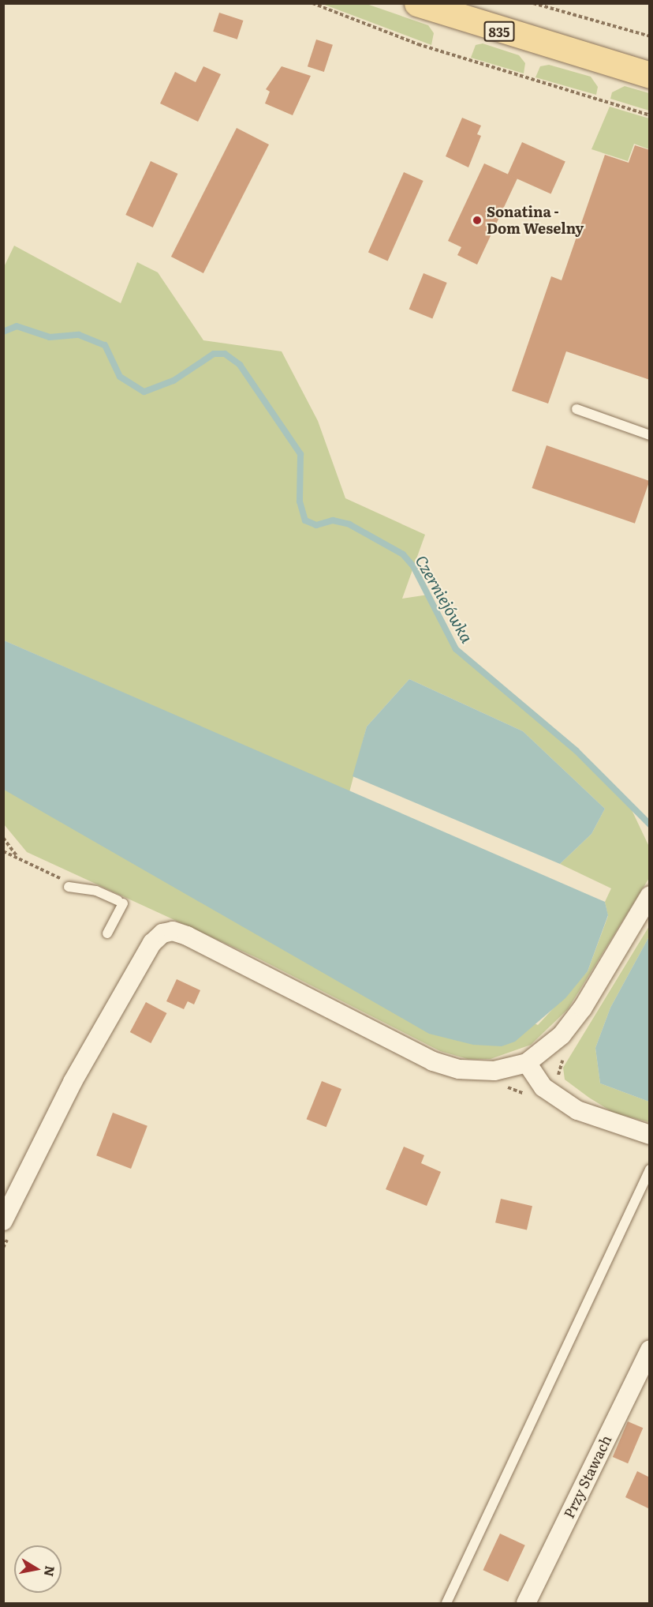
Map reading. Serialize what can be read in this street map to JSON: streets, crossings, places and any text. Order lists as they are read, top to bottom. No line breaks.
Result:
{"streets":{"main road":["835"],"street":["Przy Stawach"]},"water":["Czerniejówka"],"places":["Sonatina - Dom Weselny"],"north":"right"}
